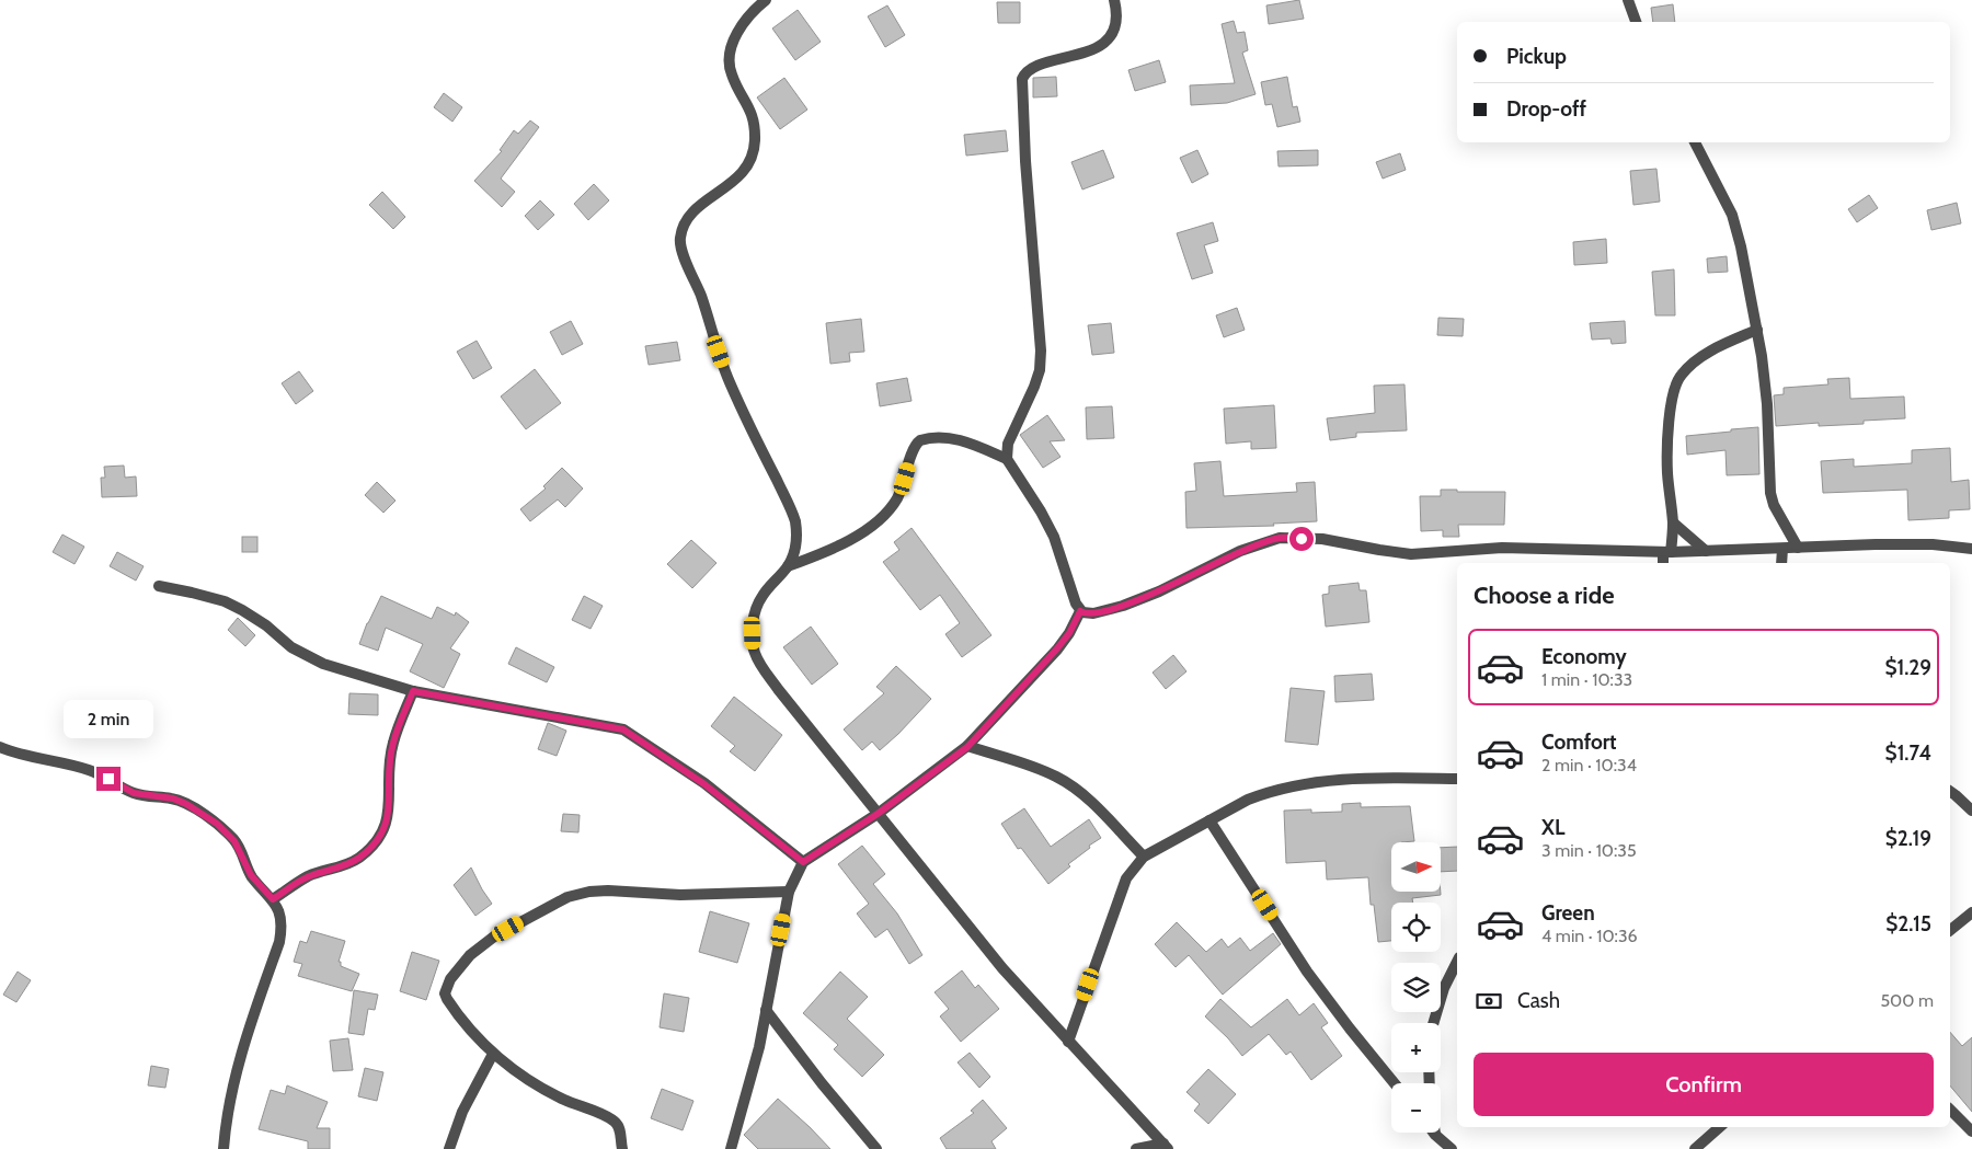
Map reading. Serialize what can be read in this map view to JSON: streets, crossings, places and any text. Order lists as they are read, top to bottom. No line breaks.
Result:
{"north":"right","page":{"banner":["Pickup","Drop-off"],"heading":"Choose a ride","list":[{"name":"Economy","note":"1 min · 10:33","value":"$1.29"},{"name":"Comfort","note":"2 min · 10:34","value":"$1.74"},{"name":"XL","note":"3 min · 10:35","value":"$2.19"},{"name":"Green","note":"4 min · 10:36","value":"$2.15"}],"bubble":"2 min","map_buttons":["+","−"],"pay":["Cash","500 m"],"buttons":"Confirm"}}
